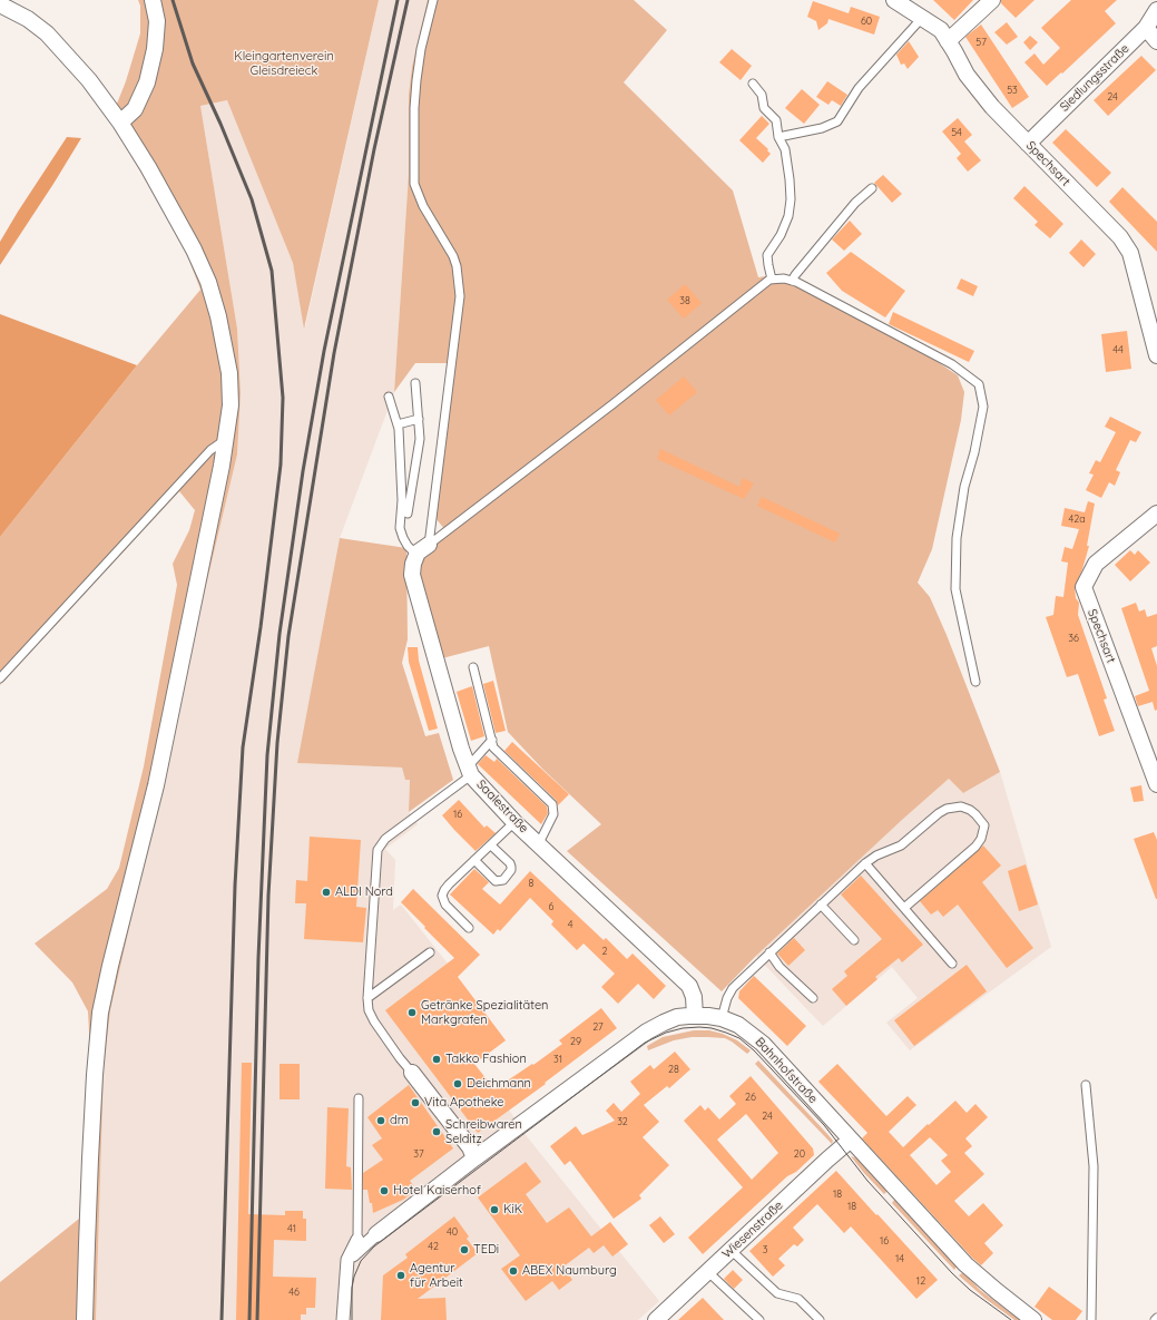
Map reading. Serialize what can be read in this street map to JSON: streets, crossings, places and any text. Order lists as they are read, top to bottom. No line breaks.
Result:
{"streets":{"street":["Siedlungsstraße","Spechsart","Saalestraße","Bahnhofstraße","Wiesenstraße"]},"crossings":[["Siedlungsstraße","Spechsart"],["Saalestraße","Bahnhofstraße"],["Bahnhofstraße","Wiesenstraße"]],"parks":["Kleingartenverein Gleisdreieck"],"places":["ALDI Nord","Getränke Spezialitäten Markgrafen","Takko Fashion","Deichmann","Vita Apotheke","dm","Schreibwaren Selditz","Hotel Kaiserhof","KiK","TEDi","ABEX Naumburg","Agentur für Arbeit"],"house_numbers":["60","57","53","24","54","38","44","42a","36","16","8","6","4","2","27","29","31","28","26","24","32","37","20","18","18","41","40","16","42","3","14","12","46"]}
